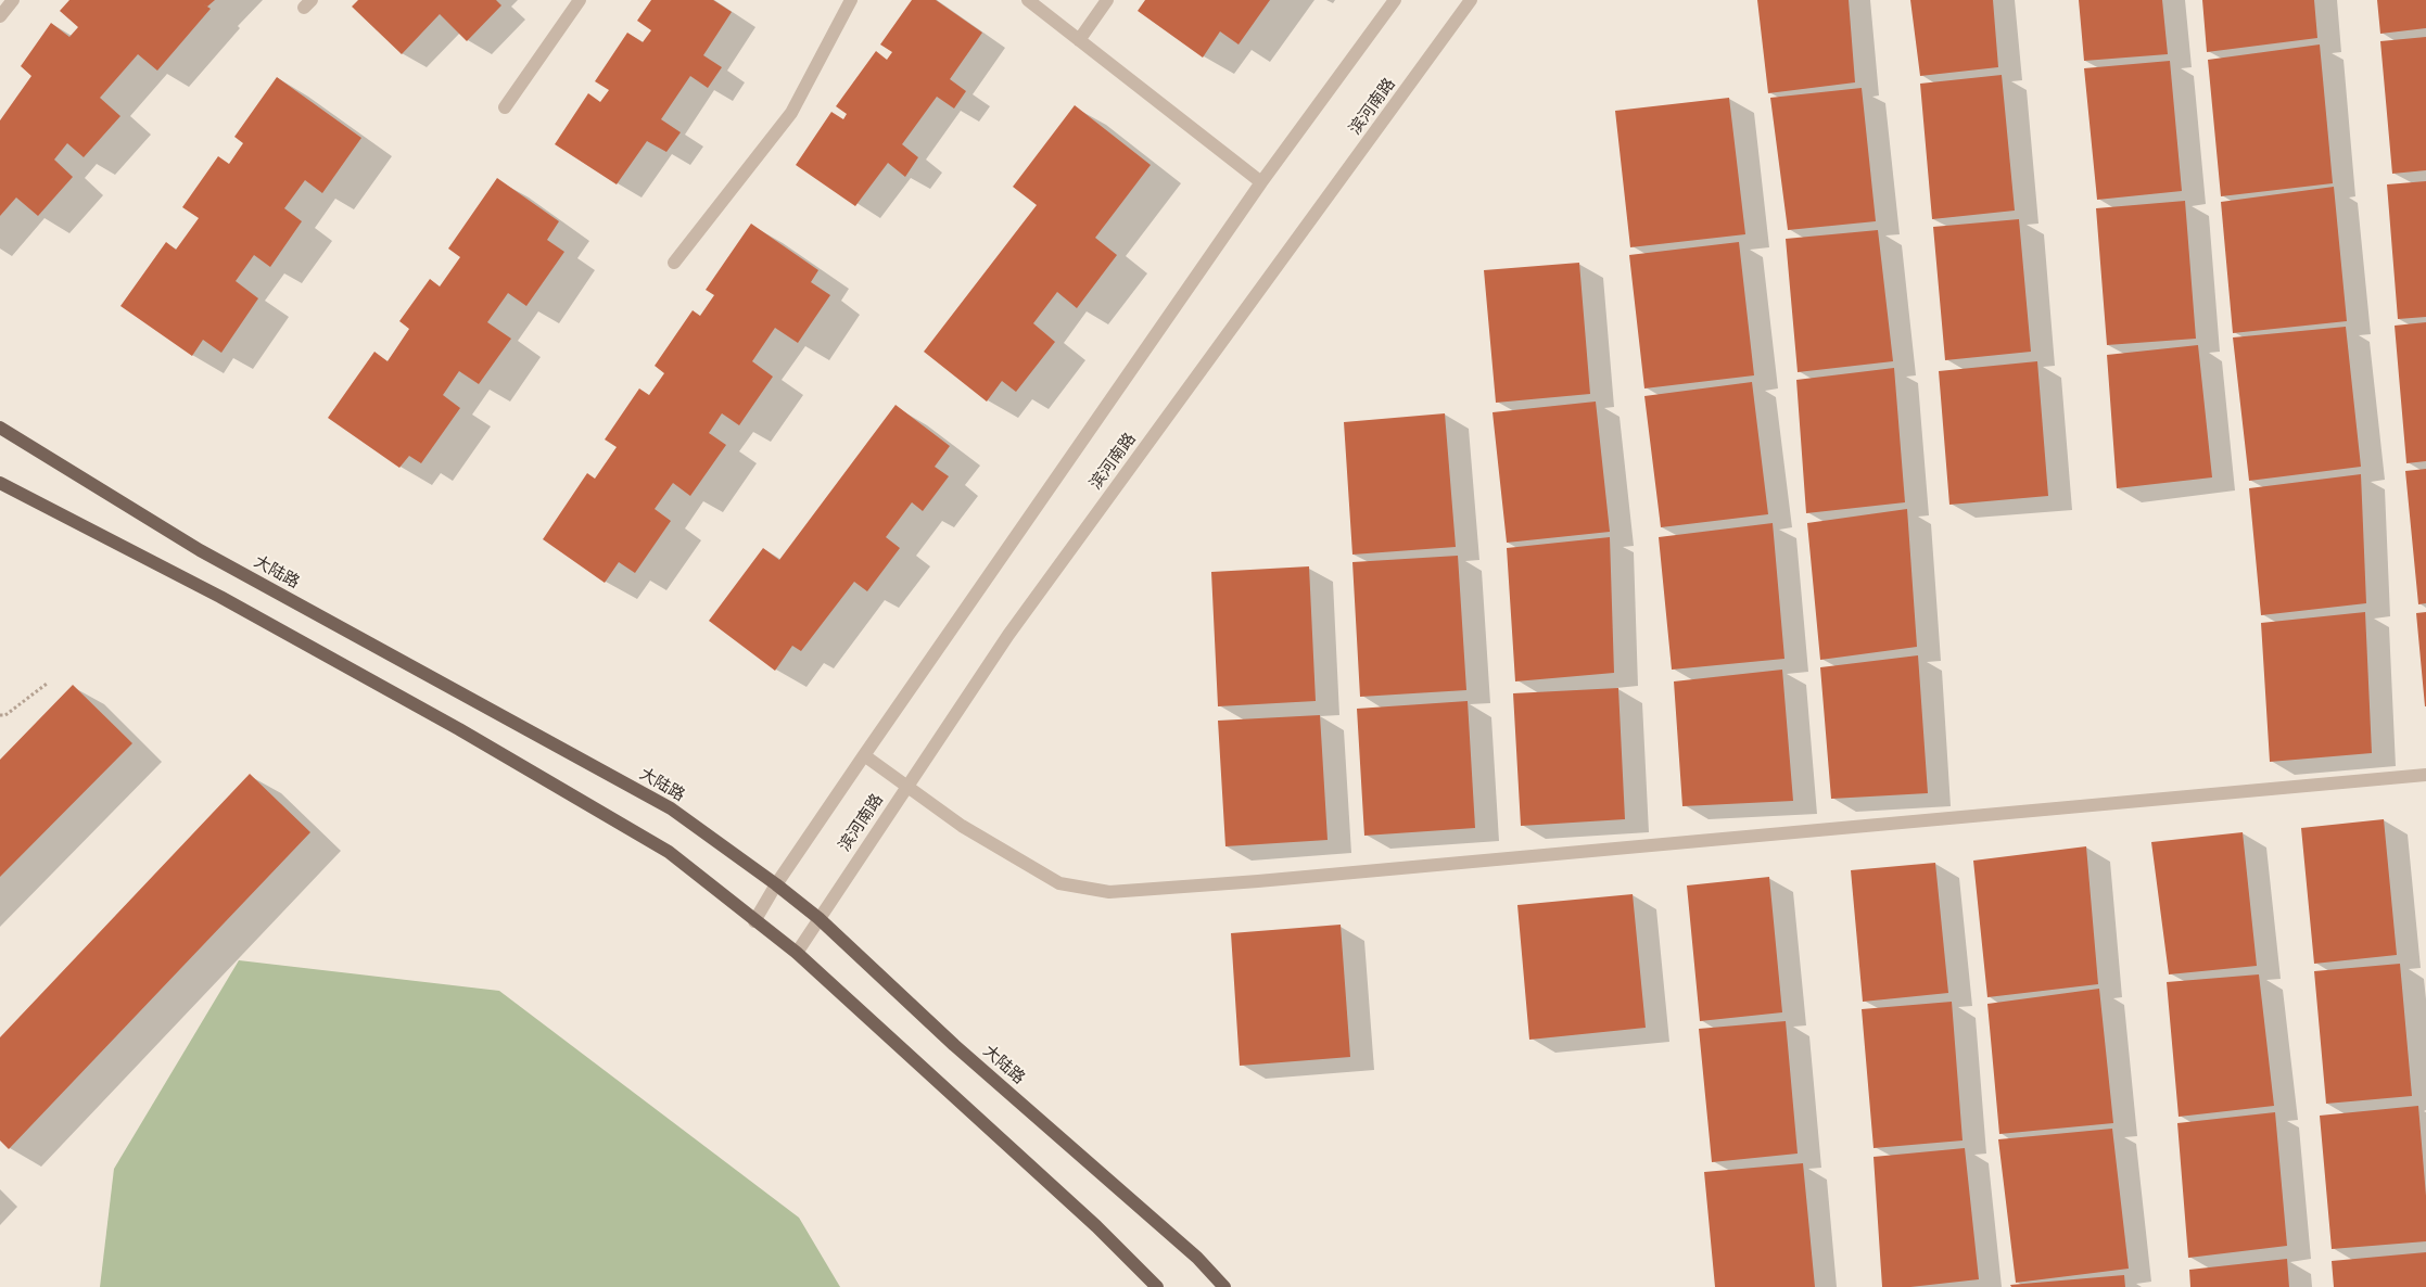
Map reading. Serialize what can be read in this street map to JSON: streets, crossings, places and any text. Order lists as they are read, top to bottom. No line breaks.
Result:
{"streets":{"main road":["大陆路"],"street":["滨河南路"]},"crossings":[["滨河南路","大陆路"]]}
